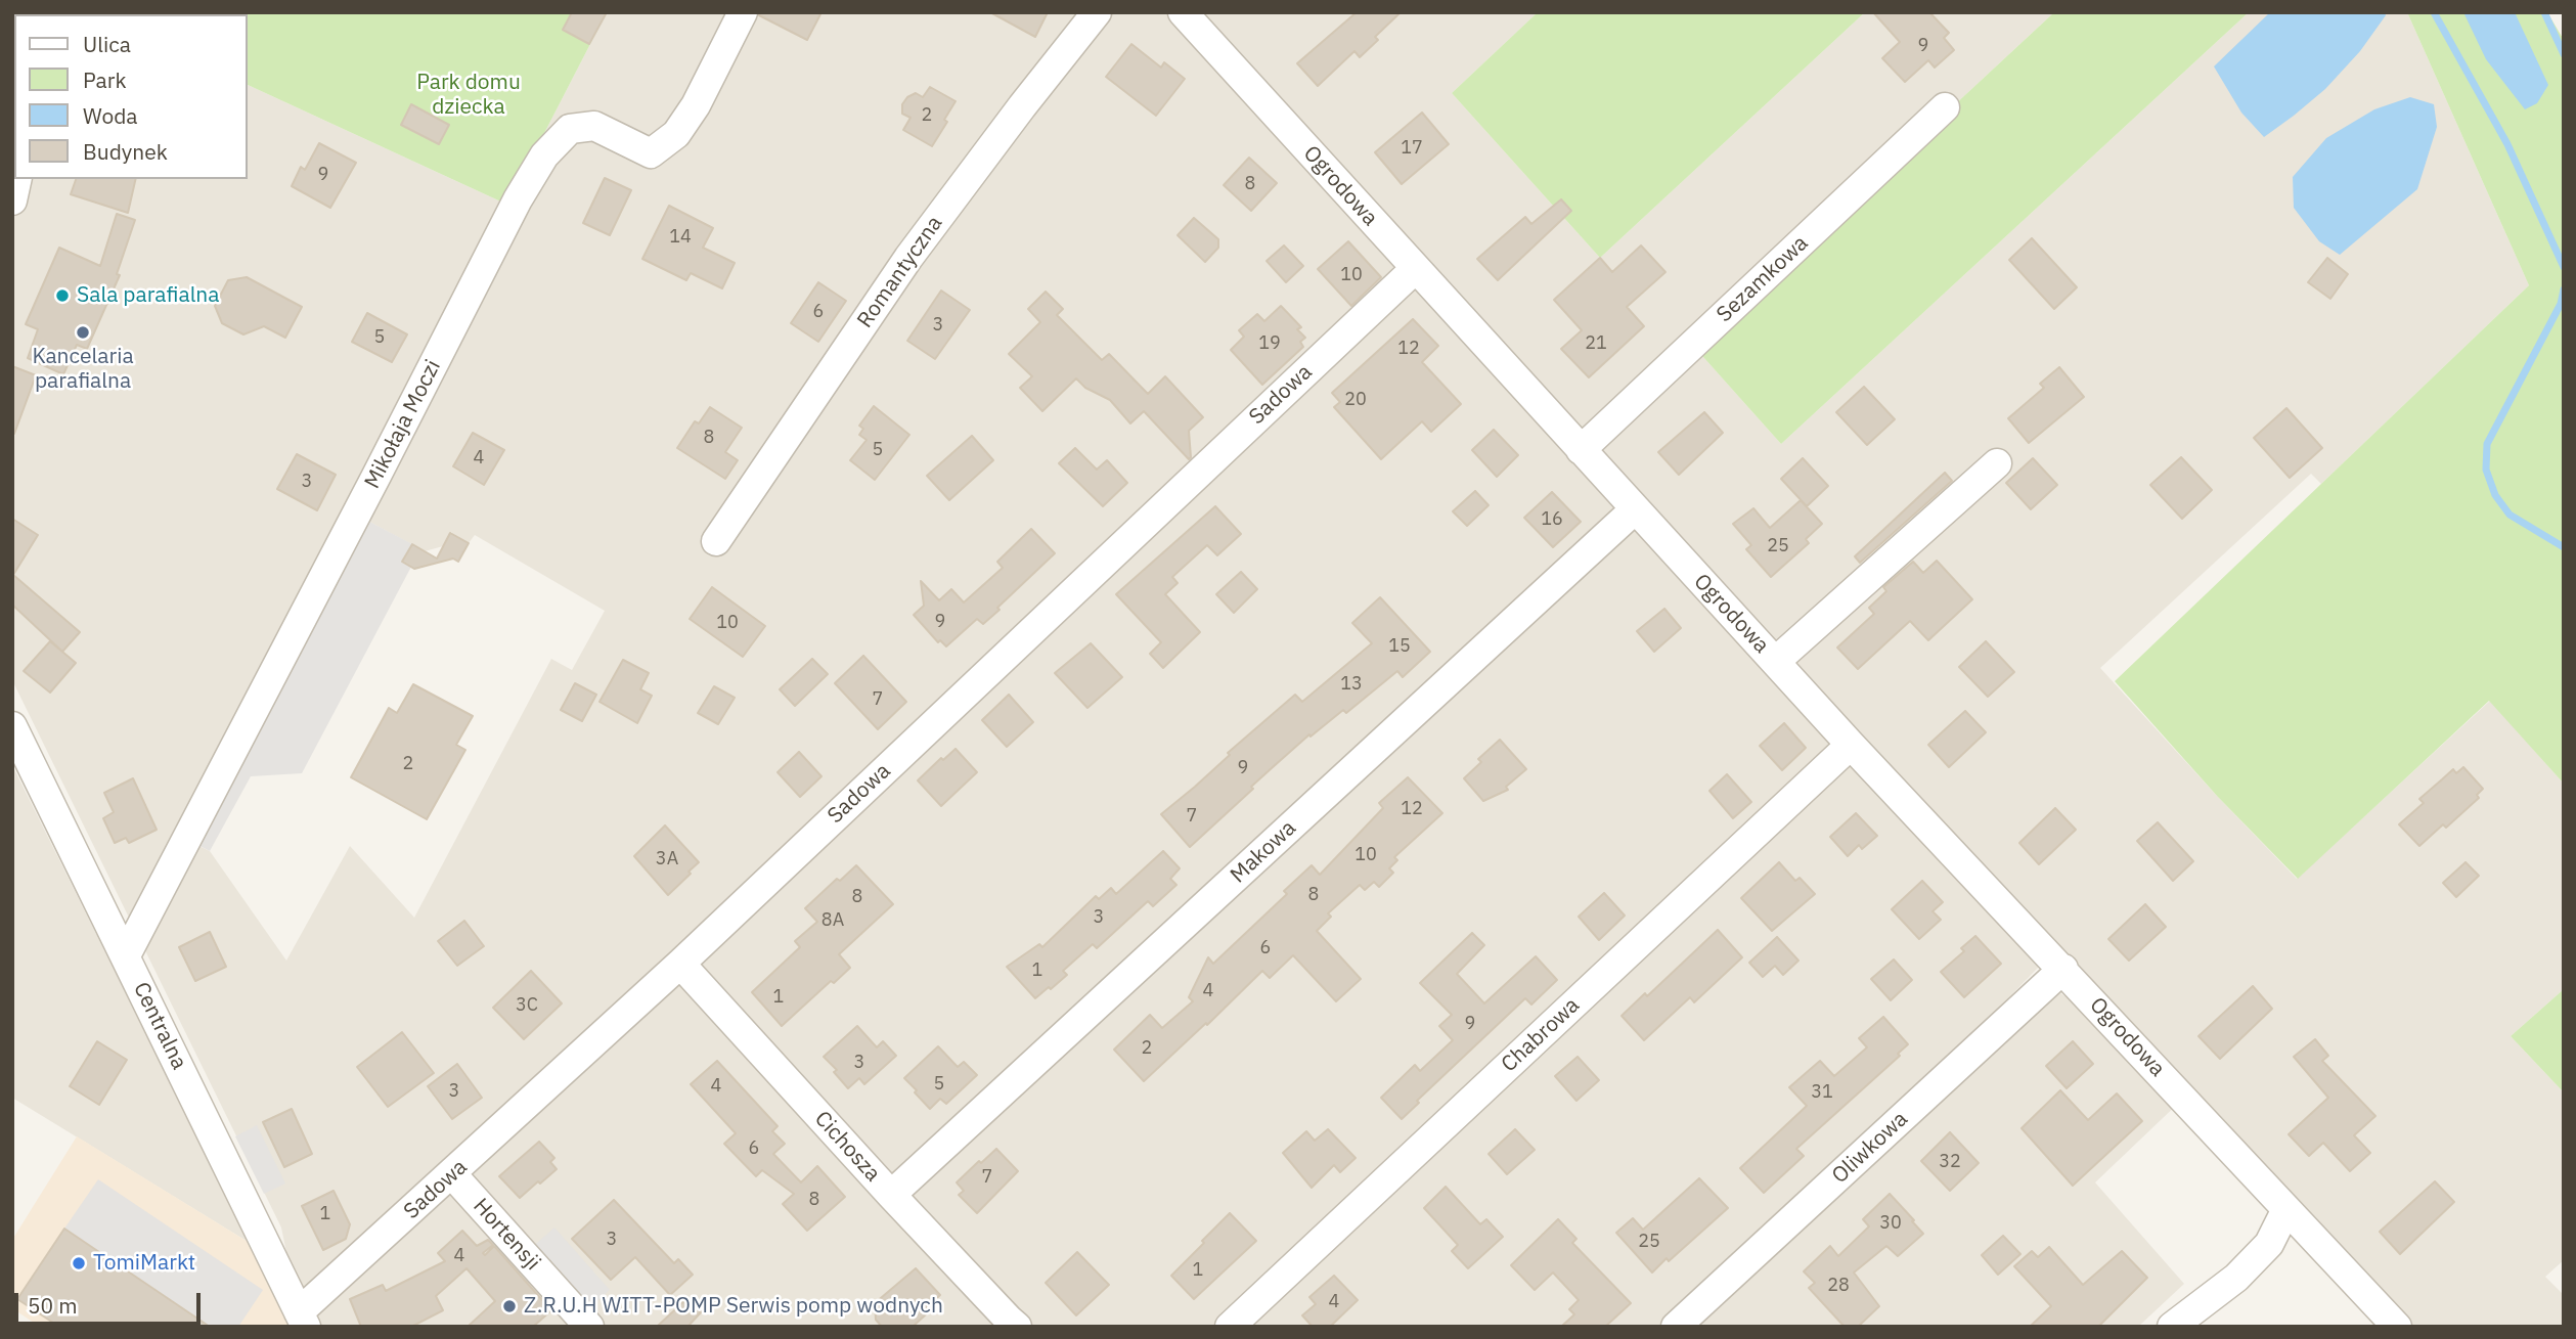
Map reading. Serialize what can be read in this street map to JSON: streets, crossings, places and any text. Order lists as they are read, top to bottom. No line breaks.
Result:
{"streets":{"street":["Ogrodowa","Romantyczna","Sezamkowa","Sadowa","Mikołaja Moczi","Makowa","Centralna","Chabrowa","Cichosza","Oliwkowa","Hortensji"]},"crossings":[["Ogrodowa","Sezamkowa"],["Ogrodowa","Sadowa"],["Ogrodowa","Makowa"],["Ogrodowa","Chabrowa"],["Ogrodowa","Oliwkowa"],["Sadowa","Centralna"],["Sadowa","Cichosza"],["Sadowa","Hortensji"],["Mikołaja Moczi","Centralna"],["Makowa","Cichosza"]],"parks":["Park domu dziecka"],"places":["Sala parafialna","Kancelaria parafialna","TomiMarkt","Z.R.U.H WITT-POMP Serwis pomp wodnych"],"house_numbers":["9","2","17","9","8","14","10","6","3","5","19","21","12","20","8","5","4","3","16","25","9","10","15","13","7","2","9","12","7","10","3A","8","8","3","8A","6","1","4","1","3C","9","2","3","5","4","3","31","6","32","7","8","1","30","3","25","4","1","28","4"],"legend":["Ulica","Park","Woda","Budynek"],"scale_bar":"50 m"}
